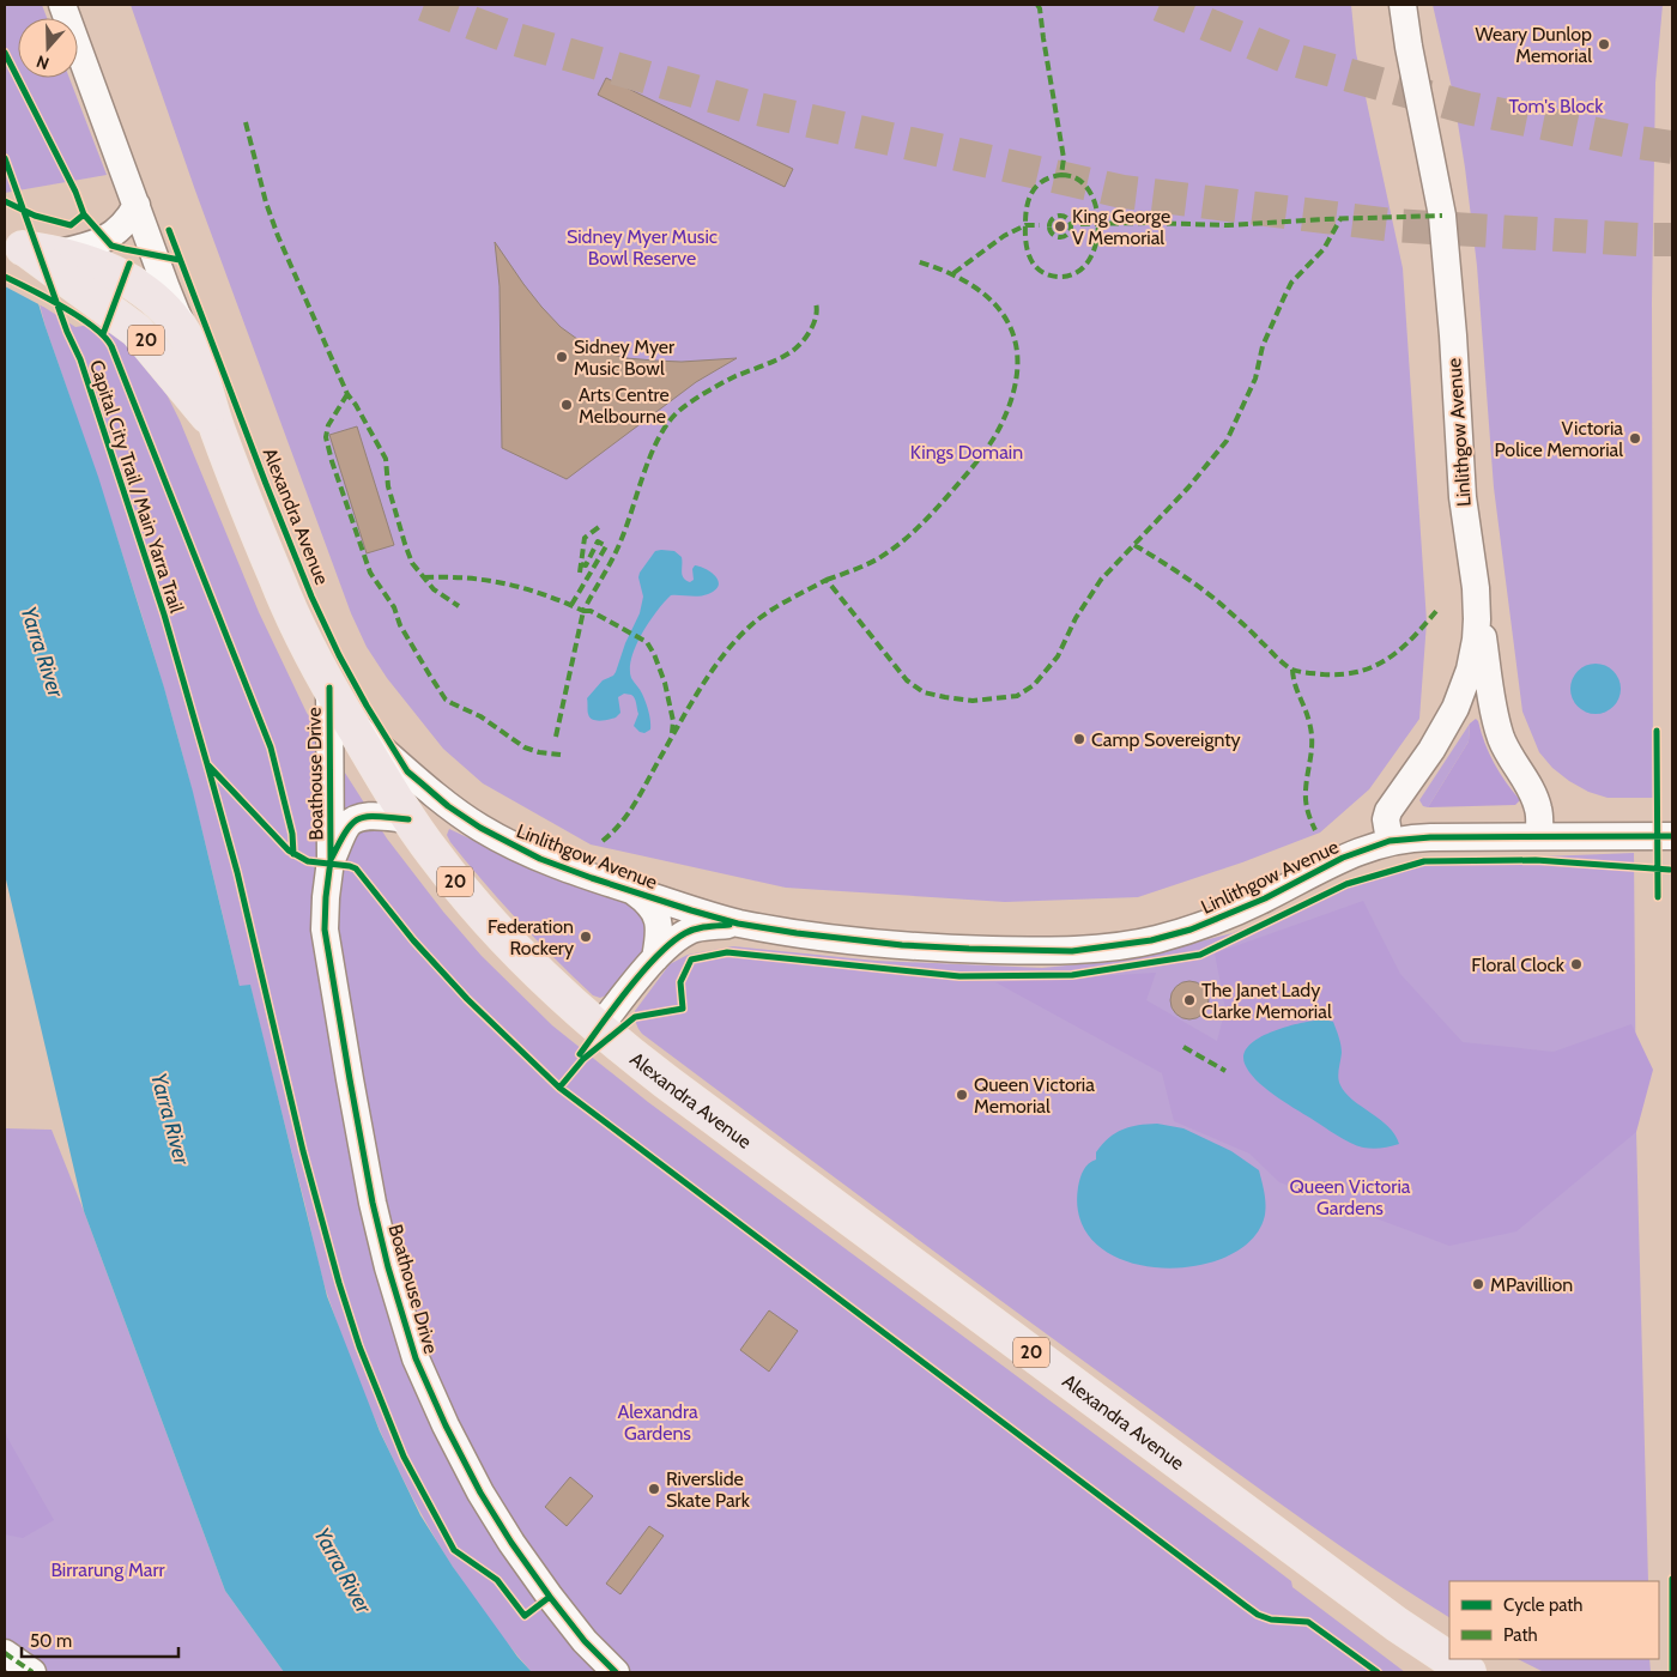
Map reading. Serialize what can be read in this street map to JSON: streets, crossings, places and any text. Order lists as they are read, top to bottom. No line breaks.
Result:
{"streets":{"highway":["20","Alexandra Avenue"],"street":["Linlithgow Avenue","Boathouse Drive"],"cycle path":["Capital City Trail / Main Yarra Trail"]},"crossings":[["20","Alexandra Avenue"],["Linlithgow Avenue","Alexandra Avenue"],["Alexandra Avenue","Boathouse Drive"]],"water":["Yarra River"],"parks":["Tom's Block","Sidney Myer Music Bowl Reserve","Kings Domain","Queen Victoria Gardens","Alexandra Gardens","Birrarung Marr"],"places":["Weary Dunlop Memorial","King George V Memorial","Sidney Myer Music Bowl","Arts Centre Melbourne","Victoria Police Memorial","Camp Sovereignty","Federation Rockery","Floral Clock","The Janet Lady Clarke Memorial","Queen Victoria Memorial","MPavillion","Riverslide Skate Park"],"legend":["Cycle path","Path"],"scale_bar":"50 m","north":"bottom"}
